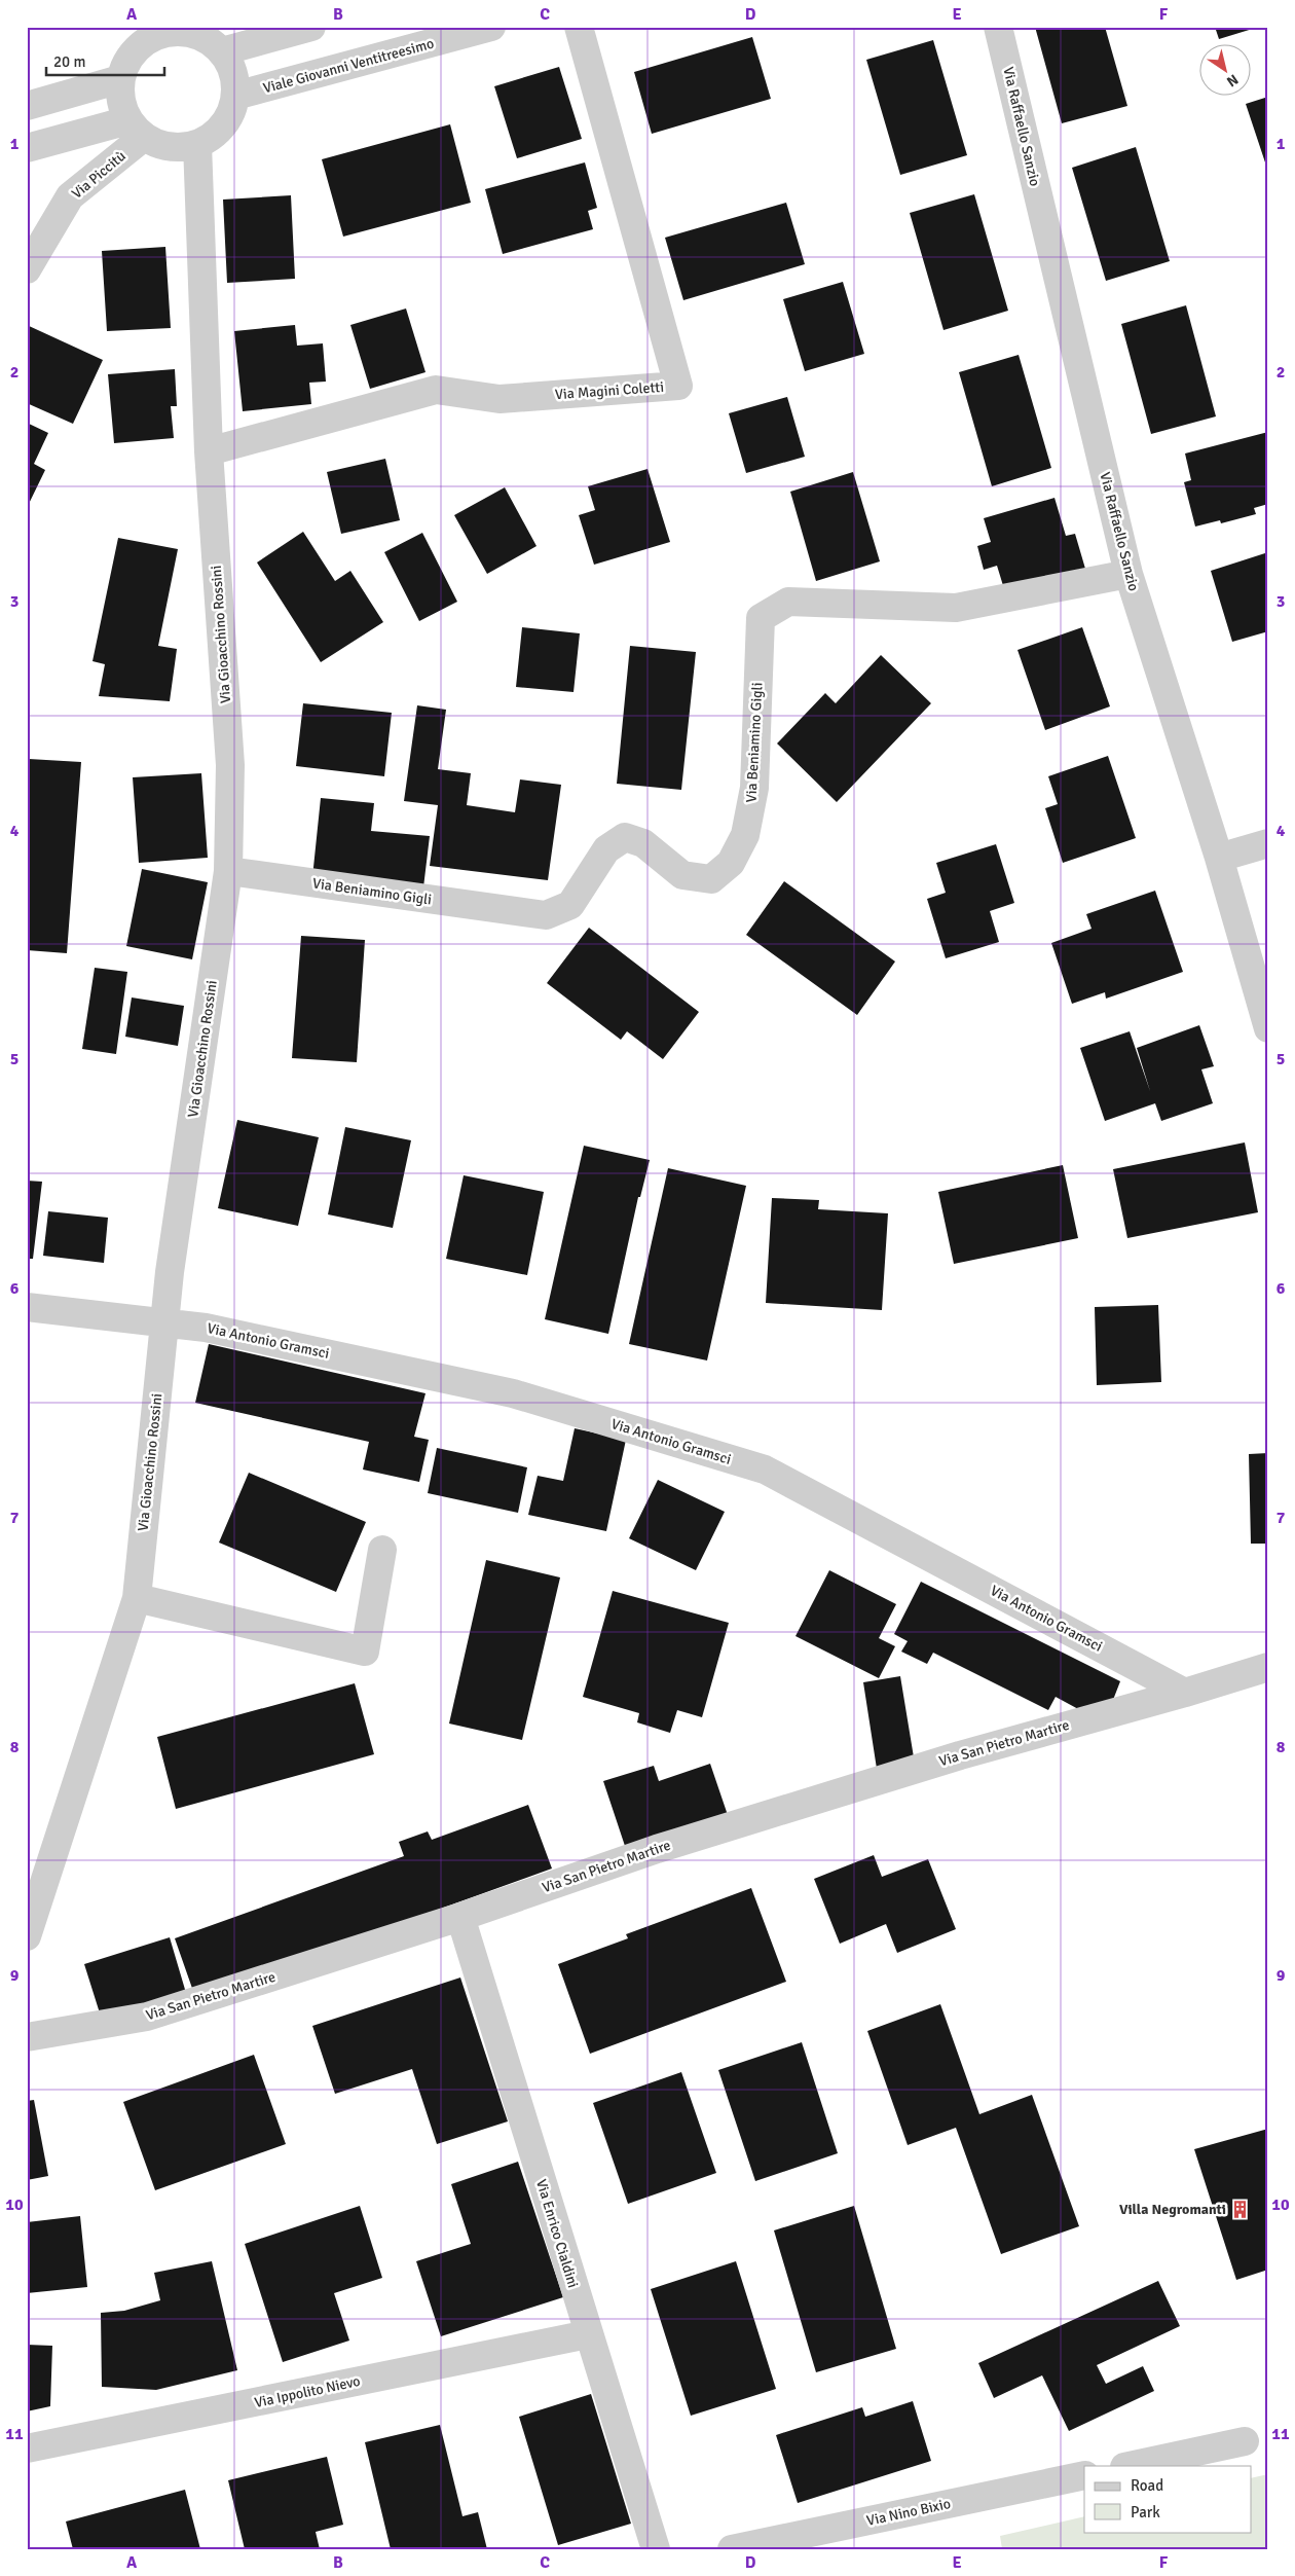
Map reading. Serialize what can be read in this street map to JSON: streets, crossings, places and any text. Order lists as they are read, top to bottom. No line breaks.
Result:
{"streets":{"street":["Viale Giovanni Ventitreesimo","Via Raffaello Sanzio","Via Piccitù","Via Magini Coletti","Via Gioacchino Rossini","Via Beniamino Gigli","Via Antonio Gramsci","Via San Pietro Martire","Via Enrico Cialdini","Via Ippolito Nievo","Via Nino Bixio"]},"crossings":[["Viale Giovanni Ventitreesimo","Via Piccitù"],["Viale Giovanni Ventitreesimo","Via Gioacchino Rossini"],["Via Raffaello Sanzio","Via Beniamino Gigli"],["Via Piccitù","Via Gioacchino Rossini"],["Via Magini Coletti","Via Gioacchino Rossini"],["Via Gioacchino Rossini","Via Beniamino Gigli"],["Via Gioacchino Rossini","Via Antonio Gramsci"],["Via Antonio Gramsci","Via San Pietro Martire"],["Via San Pietro Martire","Via Enrico Cialdini"],["Via Enrico Cialdini","Via Ippolito Nievo"]],"places":{"building":["Villa Negromanti"]},"legend":["Road","Park"],"scale_bar":"20 m","north":"bottom right","grid":{"columns":["A","B","C","D","E","F"],"rows":["1","2","3","4","5","6","7","8","9","10","11"]}}
